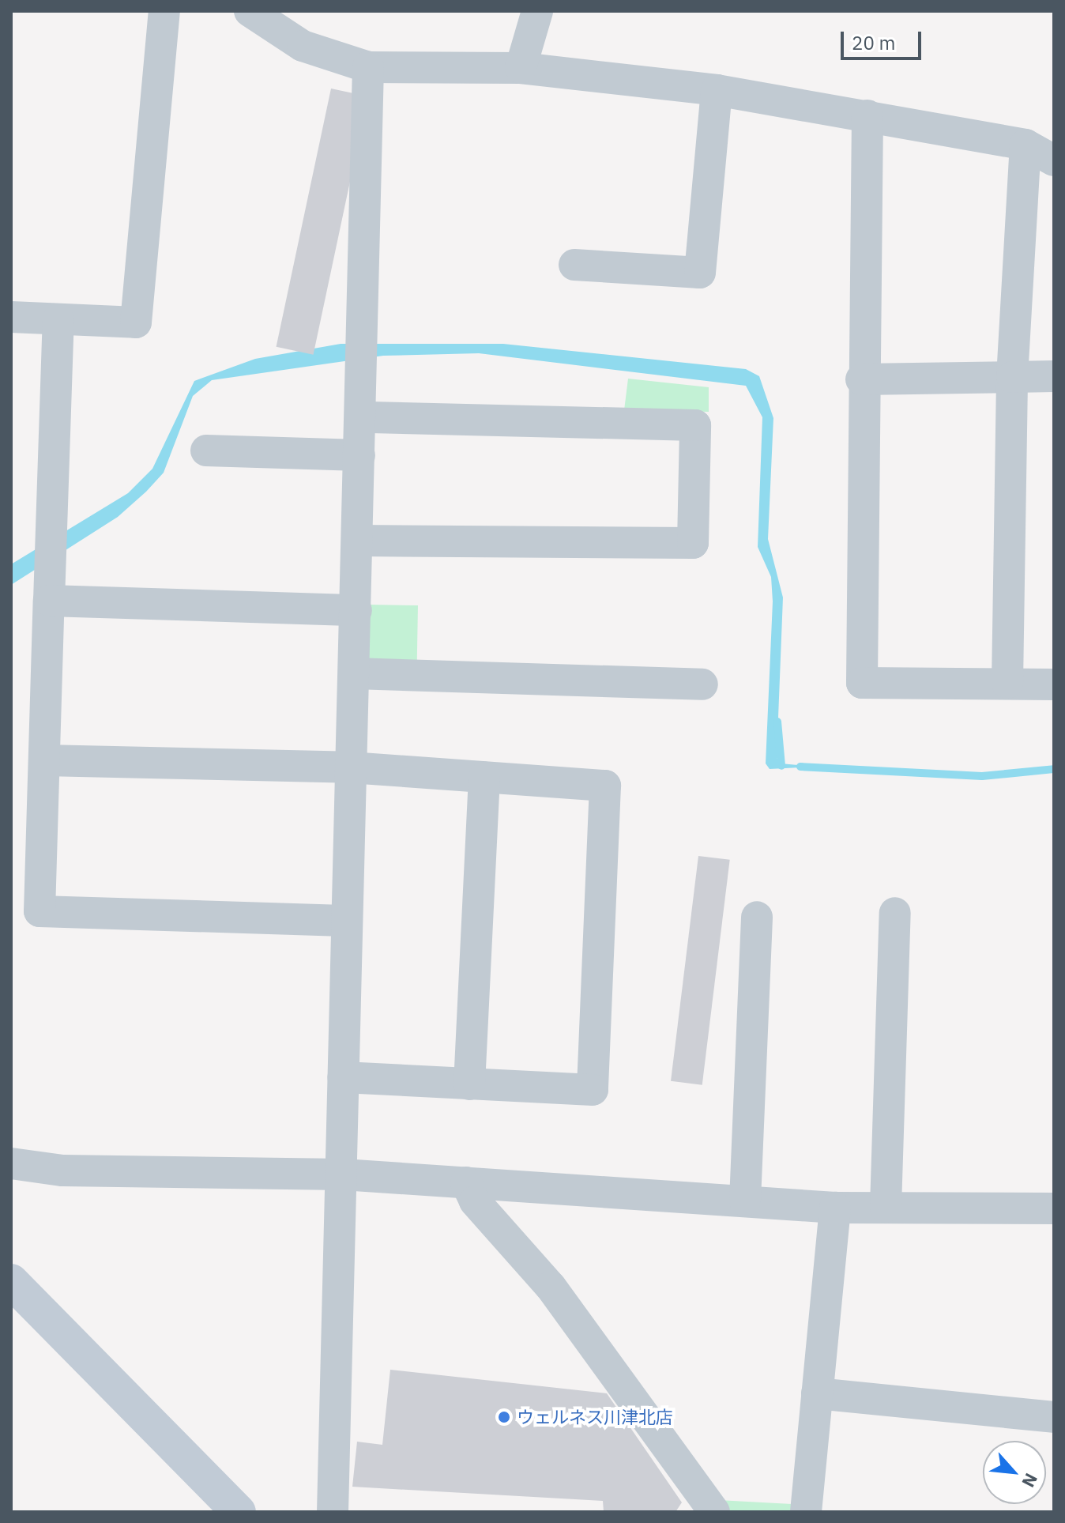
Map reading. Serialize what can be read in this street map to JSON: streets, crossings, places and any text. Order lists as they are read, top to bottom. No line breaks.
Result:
{"places":["ウェルネス川津北店"],"scale_bar":"20 m","north":"bottom right"}
